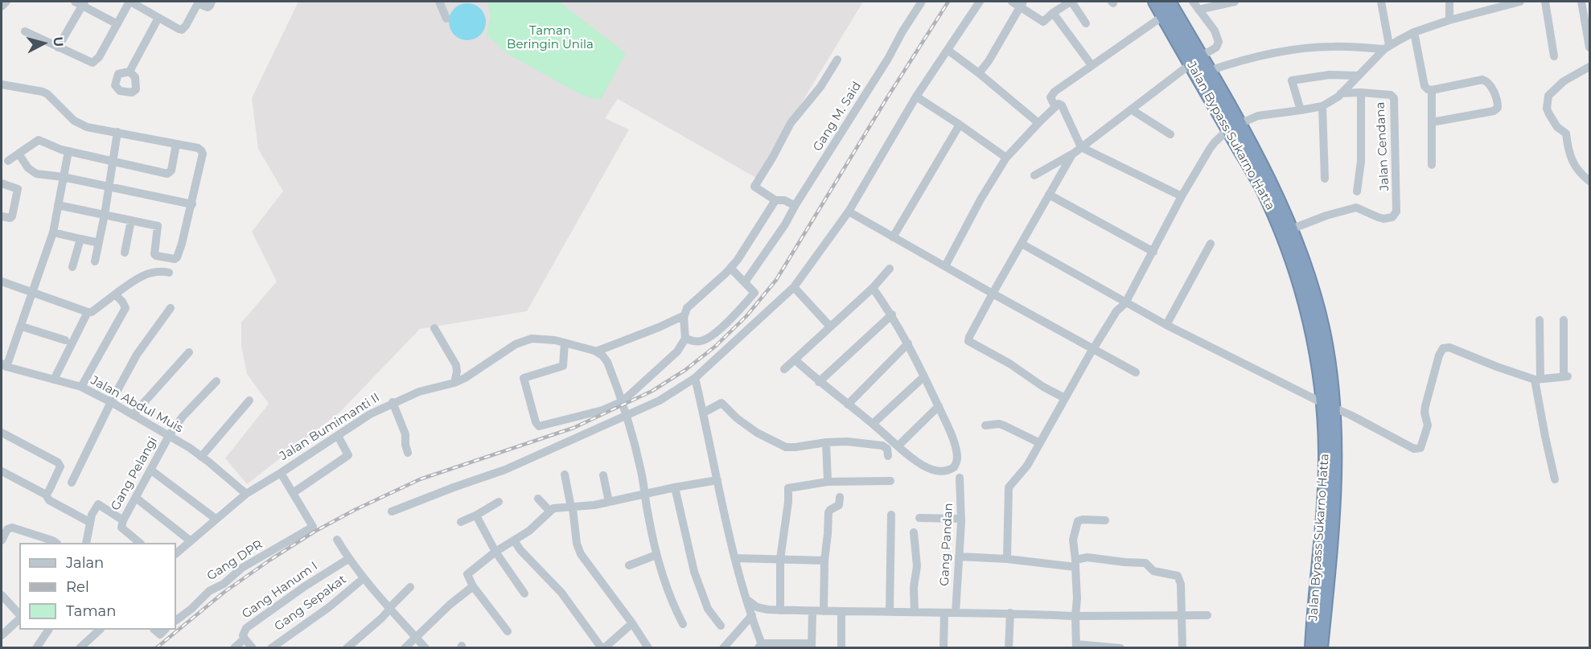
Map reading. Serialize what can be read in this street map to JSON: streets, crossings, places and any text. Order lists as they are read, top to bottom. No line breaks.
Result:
{"streets":{"highway":["Jalan Bypass Sukarno Hatta"],"street":["Gang M. Said","Jalan Cendana","Jalan Abdul Muis","Jalan Bumimanti II","Gang Pelangi","Gang Pandan","Gang DPR","Gang Hanum I","Gang Sepakat"]},"crossings":[["Jalan Bypass Sukarno Hatta","Jalan Cendana"],["Jalan Abdul Muis","Jalan Bumimanti II"],["Jalan Abdul Muis","Gang Pelangi"]],"parks":["Taman Beringin Unila"],"legend":["Jalan","Rel","Taman"],"north":"right"}
